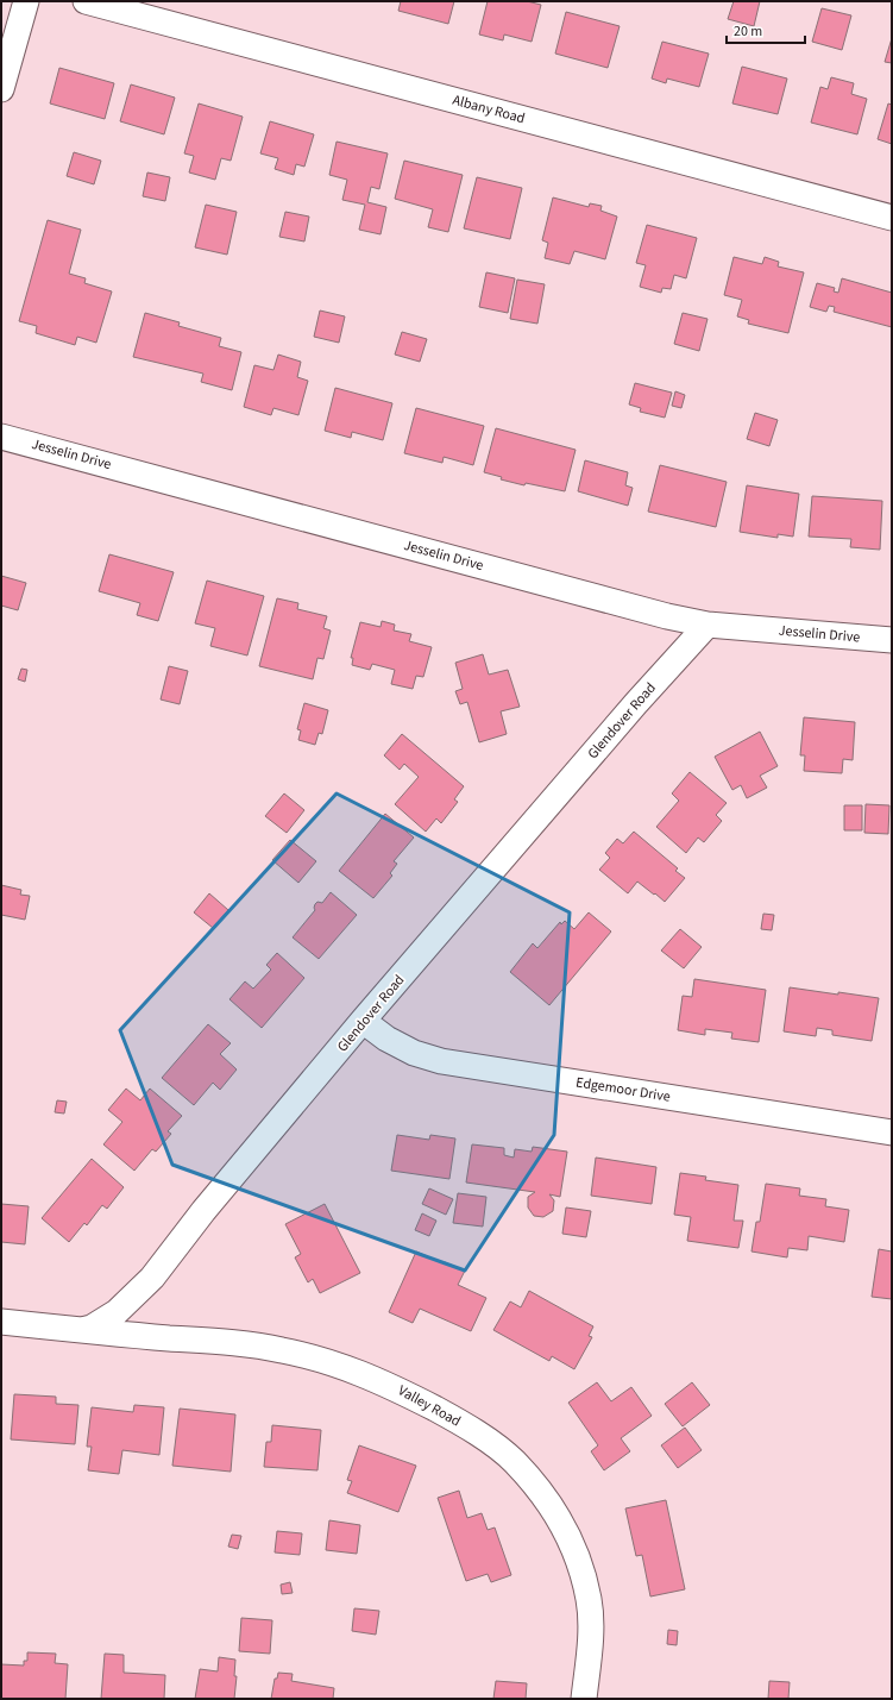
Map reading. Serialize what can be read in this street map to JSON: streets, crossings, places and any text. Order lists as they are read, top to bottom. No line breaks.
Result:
{"streets":{"street":["Albany Road","Jesselin Drive","Glendover Road","Edgemoor Drive","Valley Road"]},"crossings":[["Jesselin Drive","Glendover Road"],["Glendover Road","Edgemoor Drive"],["Glendover Road","Valley Road"]],"scale_bar":"20 m"}
